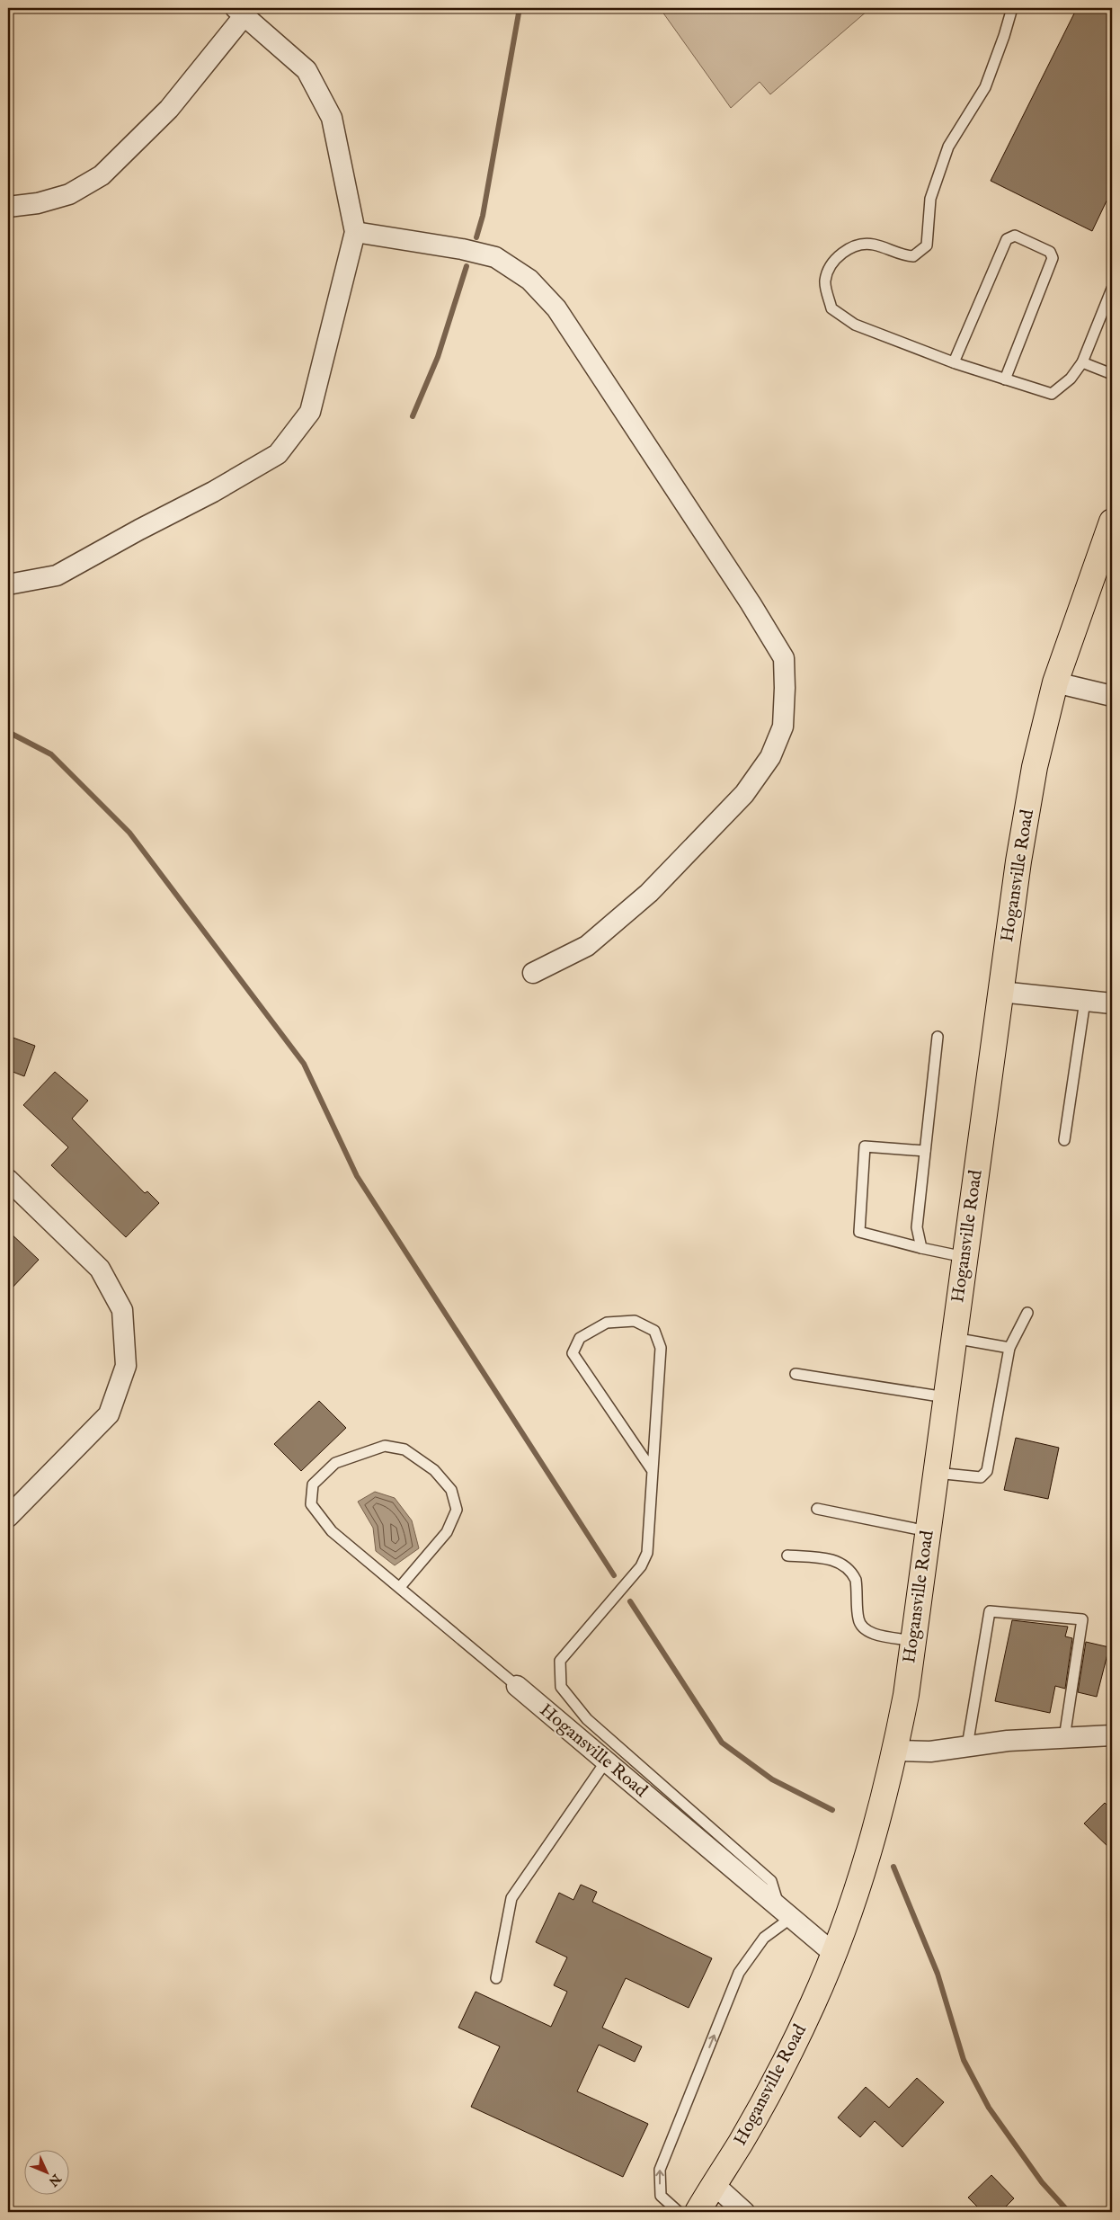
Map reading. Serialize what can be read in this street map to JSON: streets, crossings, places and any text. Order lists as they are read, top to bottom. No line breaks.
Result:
{"streets":{"main road":["Hogansville Road"]},"north":"bottom right"}
